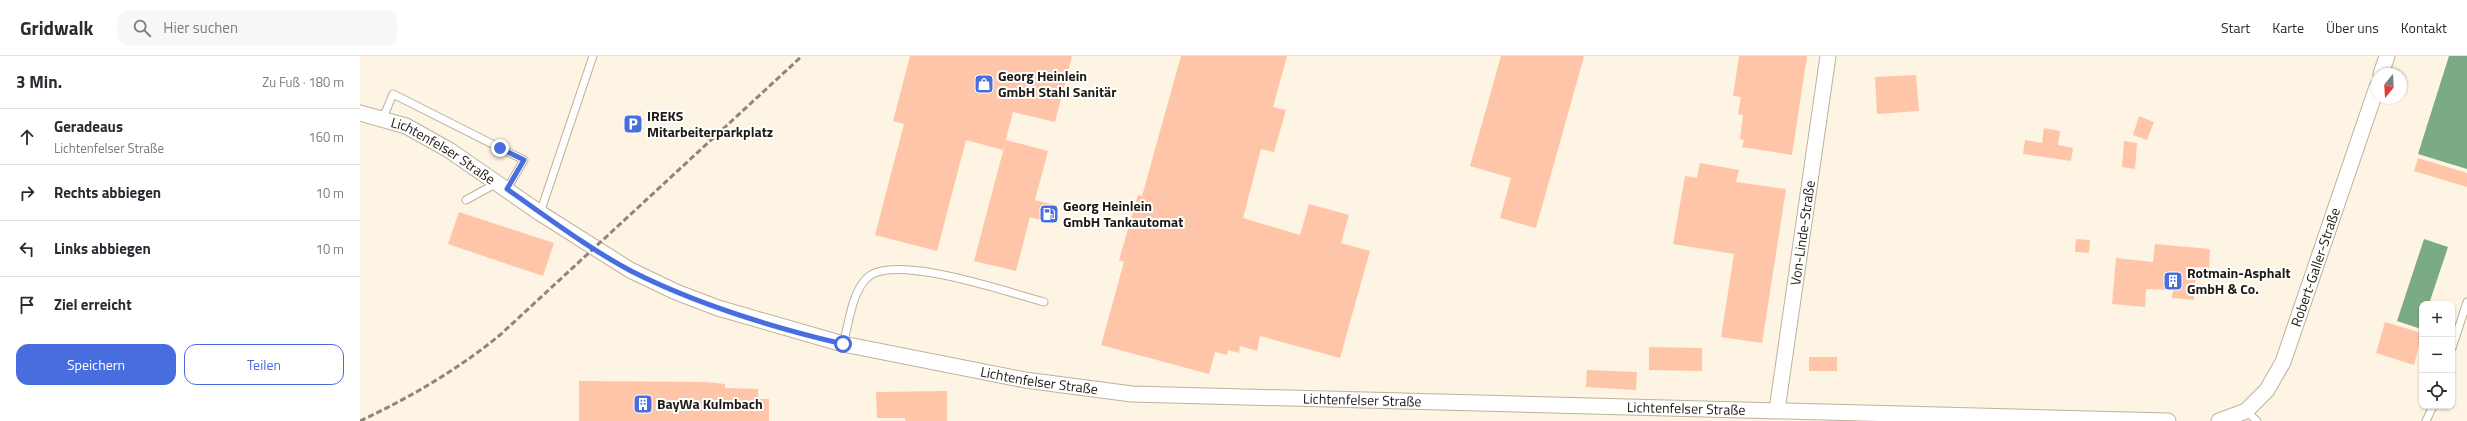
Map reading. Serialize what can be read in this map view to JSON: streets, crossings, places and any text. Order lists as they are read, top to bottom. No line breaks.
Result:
{"streets":{"street":["Lichtenfelser Straße","Von-Linde-Straße","Robert-Galler-Straße"]},"crossings":[["Lichtenfelser Straße","Von-Linde-Straße"]],"places":{"shop":["Georg Heinlein GmbH Stahl Sanitär"],"parking":["IREKS Mitarbeiterparkplatz"],"fuel station":["Georg Heinlein GmbH Tankautomat"],"building":["Rotmain-Asphalt GmbH & Co.","BayWa Kulmbach"]},"north":"bottom","page":{"header":"Gridwalk","search":"Hier suchen","nav":["Start","Karte","Über uns","Kontakt"],"heading":["3 Min.","Zu Fuß · 180 m"],"list":[["Geradeaus","Lichtenfelser Straße","160 m"],["Rechts abbiegen","10 m"],["Links abbiegen","10 m"],"Ziel erreicht"],"map_buttons":["+","−"],"buttons":["Speichern","Teilen"]}}
